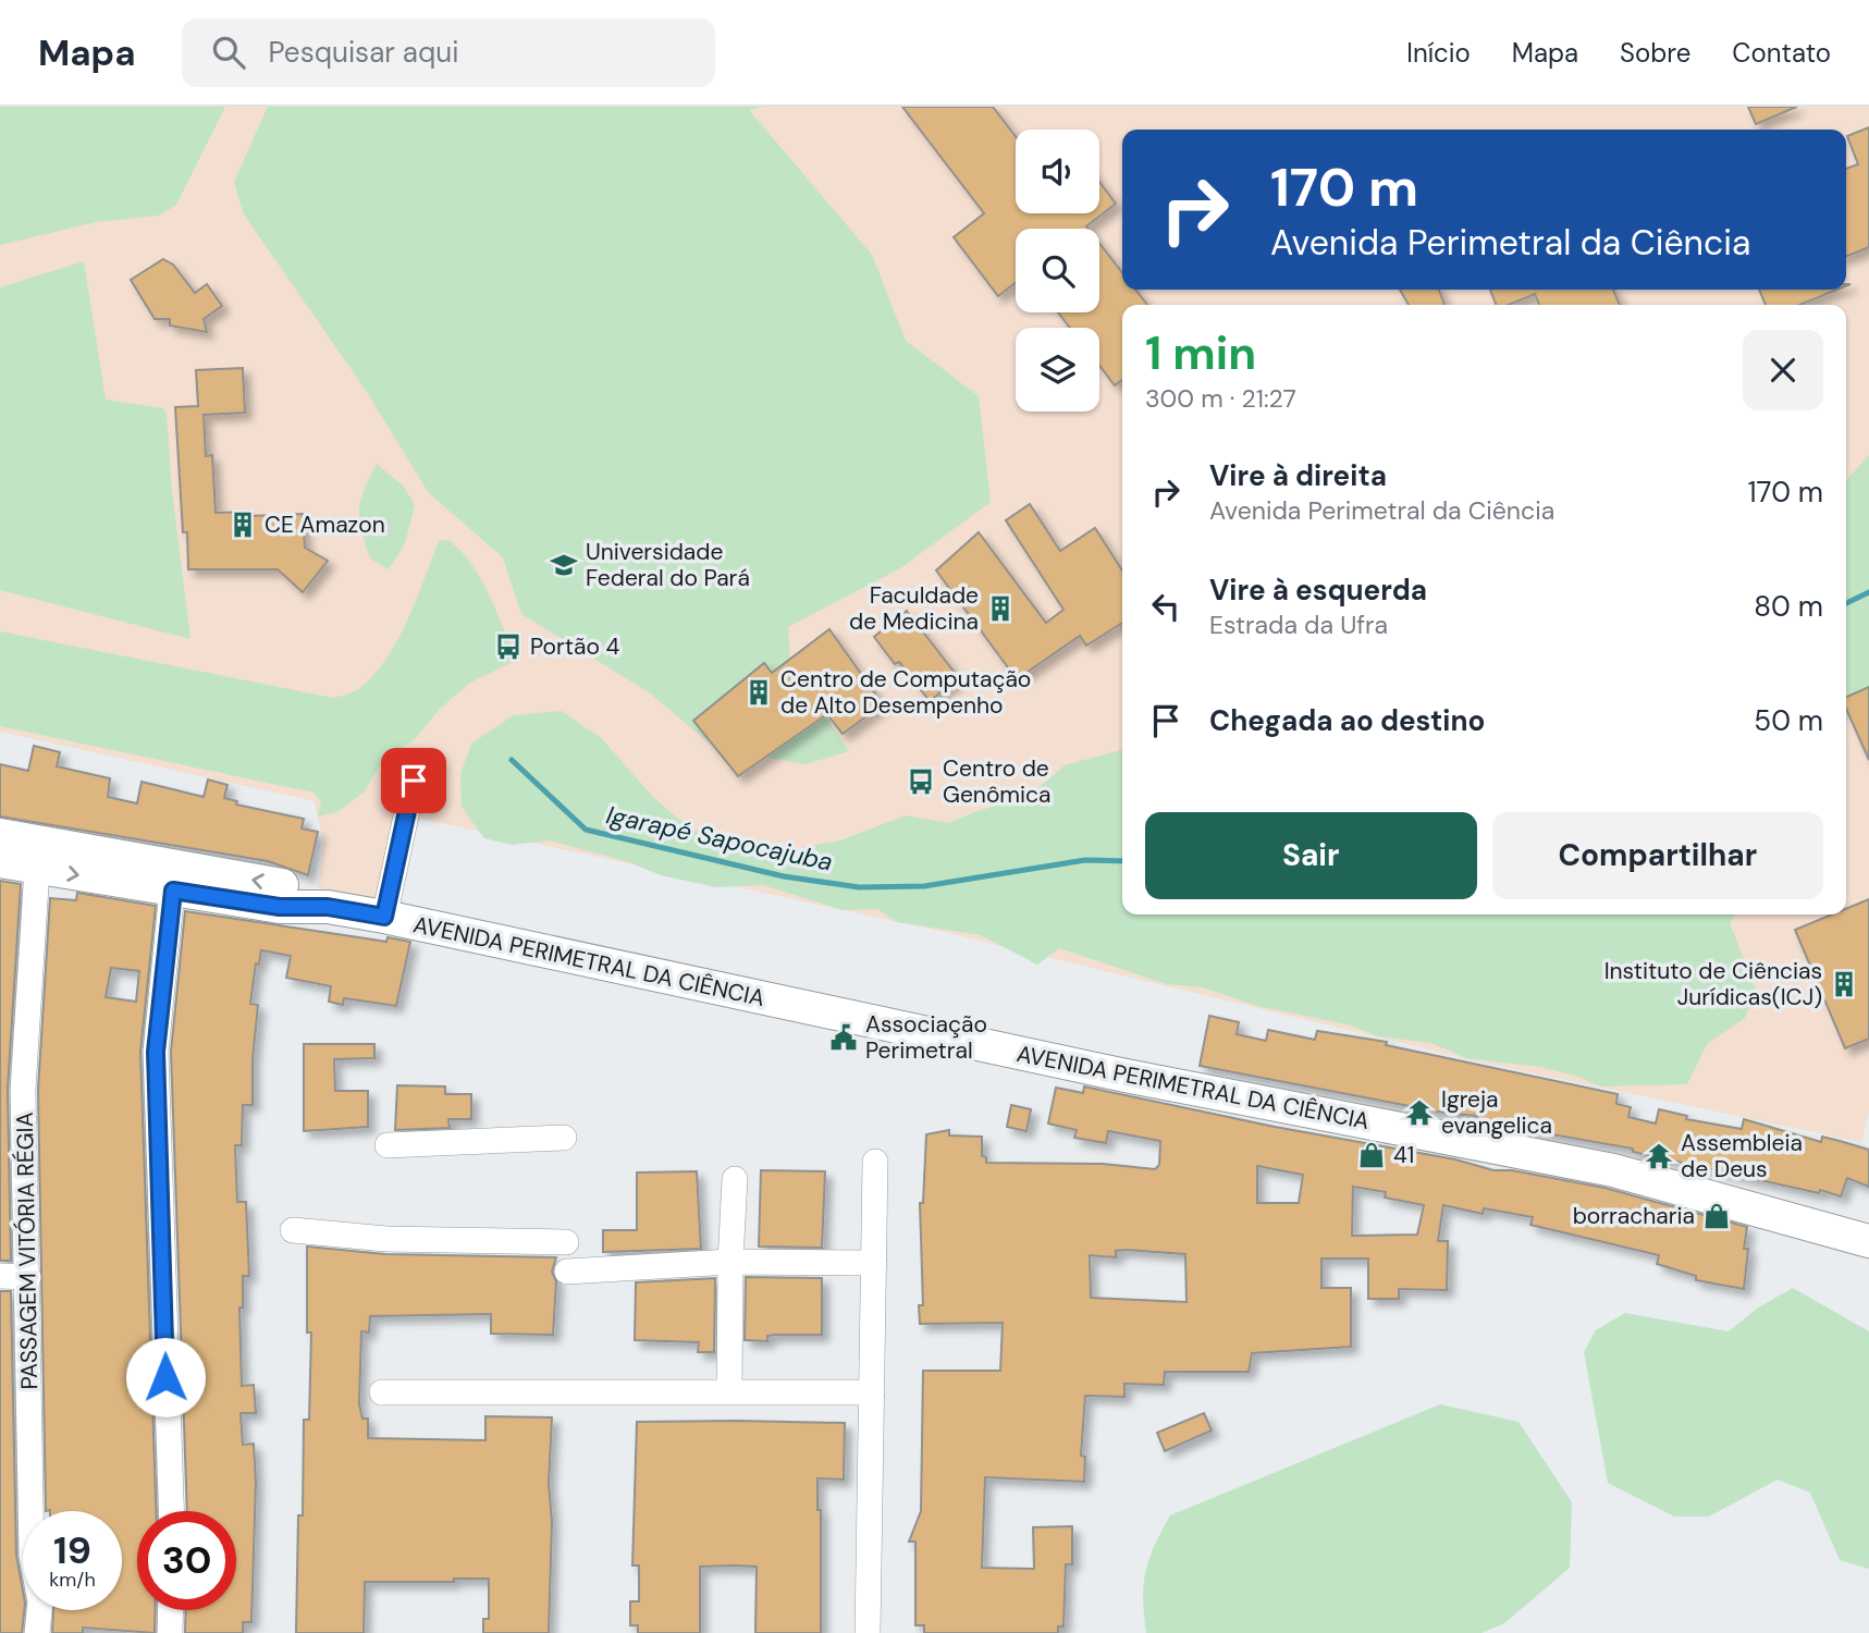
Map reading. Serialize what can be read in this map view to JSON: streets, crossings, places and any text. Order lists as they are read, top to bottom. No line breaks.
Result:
{"streets":{"main road":["AVENIDA PERIMETRAL DA CIÊNCIA"],"street":["PASSAGEM VITÓRIA RÉGIA"]},"crossings":[["AVENIDA PERIMETRAL DA CIÊNCIA","PASSAGEM VITÓRIA RÉGIA"]],"water":["Igarapé Sapocajuba"],"places":{"building":["CE Amazon","Faculdade de Medicina","Centro de Computação de Alto Desempenho","Instituto de Ciências Jurídicas(ICJ)"],"school or university":["Universidade Federal do Pará"],"bus stop":["Portão 4","Centro de Genômica"],"public building":["Associação Perimetral"],"temple":["Igreja evangelica","Assembleia de Deus"],"shop":["41","borracharia"]},"page":{"header":"Mapa","search":"Pesquisar aqui","nav":["Início","Mapa","Sobre","Contato"],"turn":["170 m","Avenida Perimetral da Ciência"],"heading":["1 min","300 m · 21:27"],"list":[{"name":"Vire à direita","note":"Avenida Perimetral da Ciência","value":"170 m"},{"name":"Vire à esquerda","note":"Estrada da Ufra","value":"80 m"},{"name":"Chegada ao destino","value":"50 m"}],"buttons":["Sair","Compartilhar"],"speed":"19 km/h","limit":"30"}}
